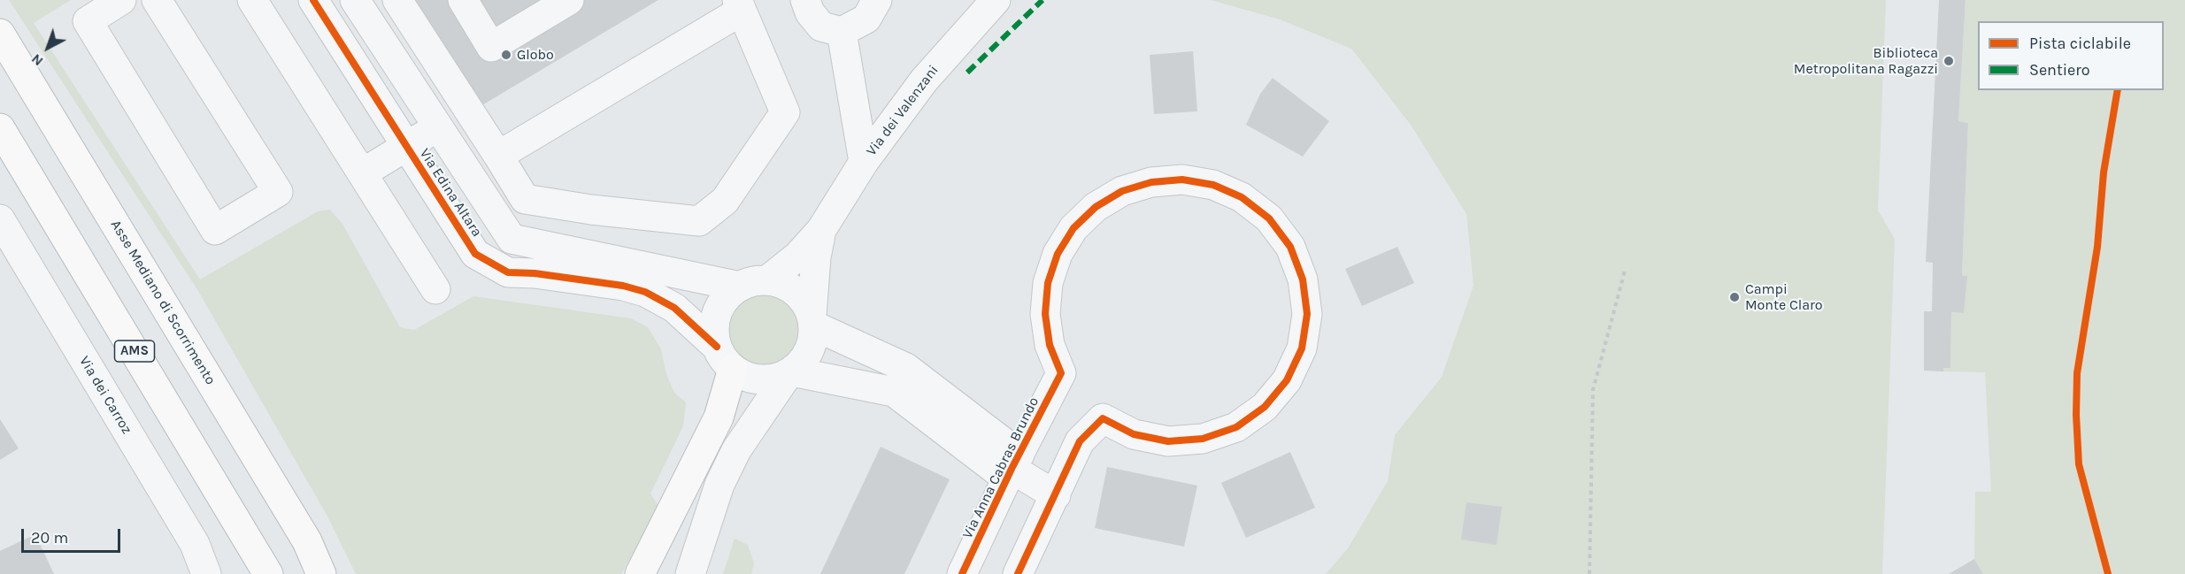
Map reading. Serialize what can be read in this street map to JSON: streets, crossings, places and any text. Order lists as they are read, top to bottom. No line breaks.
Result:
{"streets":{"highway":["Asse Mediano di Scorrimento","AMS"],"street":["Via dei Valenzani","Via Edina Altara","Via dei Carroz","Via Anna Cabras Brundo"]},"crossings":[["Via dei Valenzani","Via Edina Altara"],["Via dei Valenzani","Via Anna Cabras Brundo"],["Via Edina Altara","Via Anna Cabras Brundo"]],"places":["Globo","Biblioteca Metropolitana Ragazzi","Campi Monte Claro"],"legend":["Pista ciclabile","Sentiero"],"scale_bar":"20 m","north":"bottom left"}
